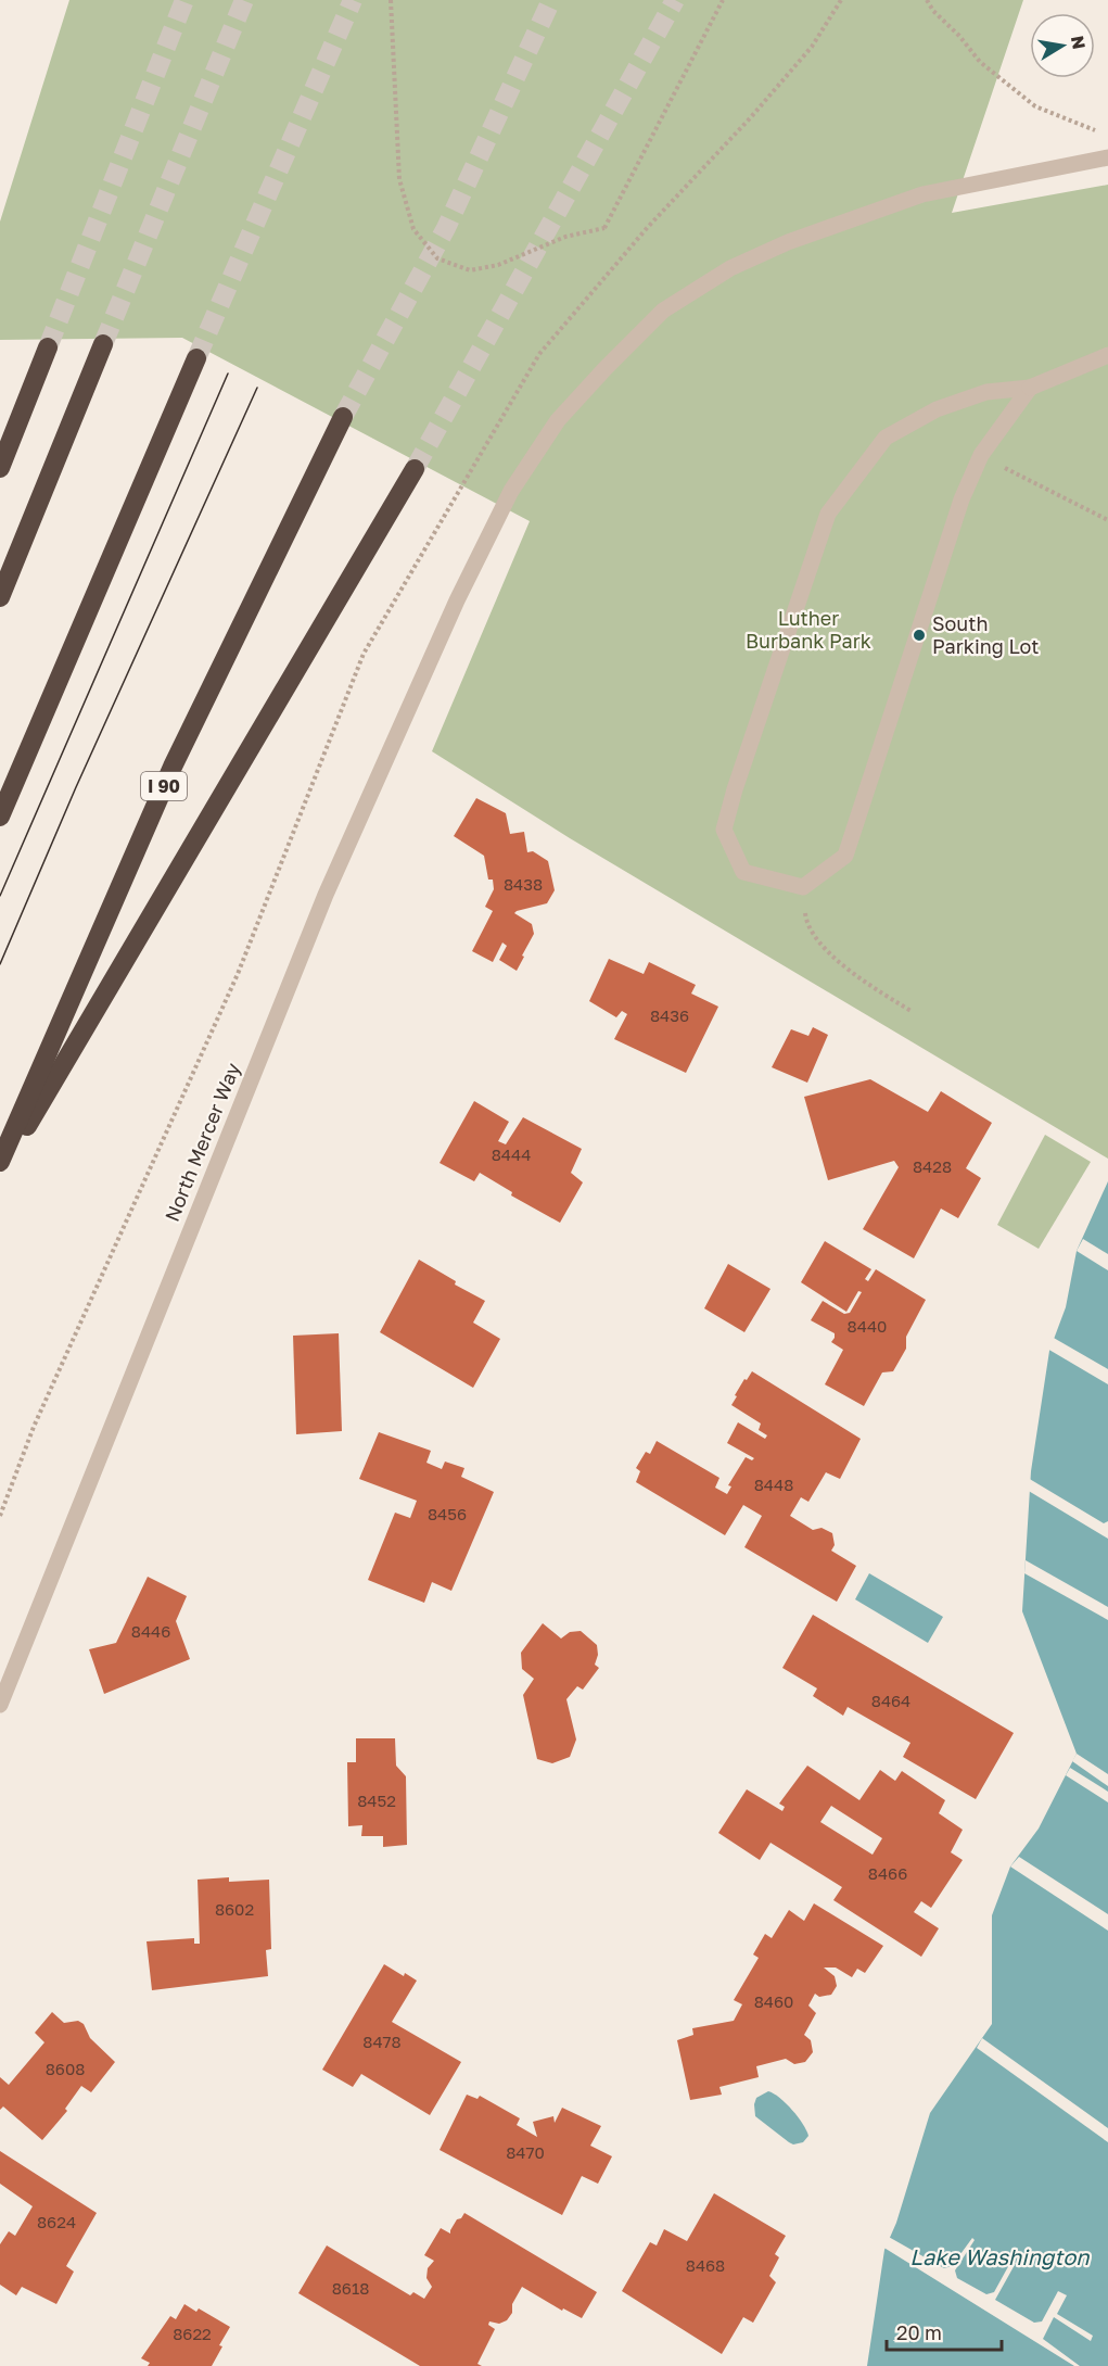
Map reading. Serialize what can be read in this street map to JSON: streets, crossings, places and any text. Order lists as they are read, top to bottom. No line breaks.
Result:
{"streets":{"highway":["I 90"],"street":["North Mercer Way"]},"water":["Lake Washington"],"parks":["Luther Burbank Park"],"places":["South Parking Lot"],"house_numbers":["8438","8436","8444","8428","8440","8448","8456","8446","8464","8452","8466","8602","8460","8478","8608","8470","8624","8468","8618","8622"],"scale_bar":"20 m","north":"right"}
